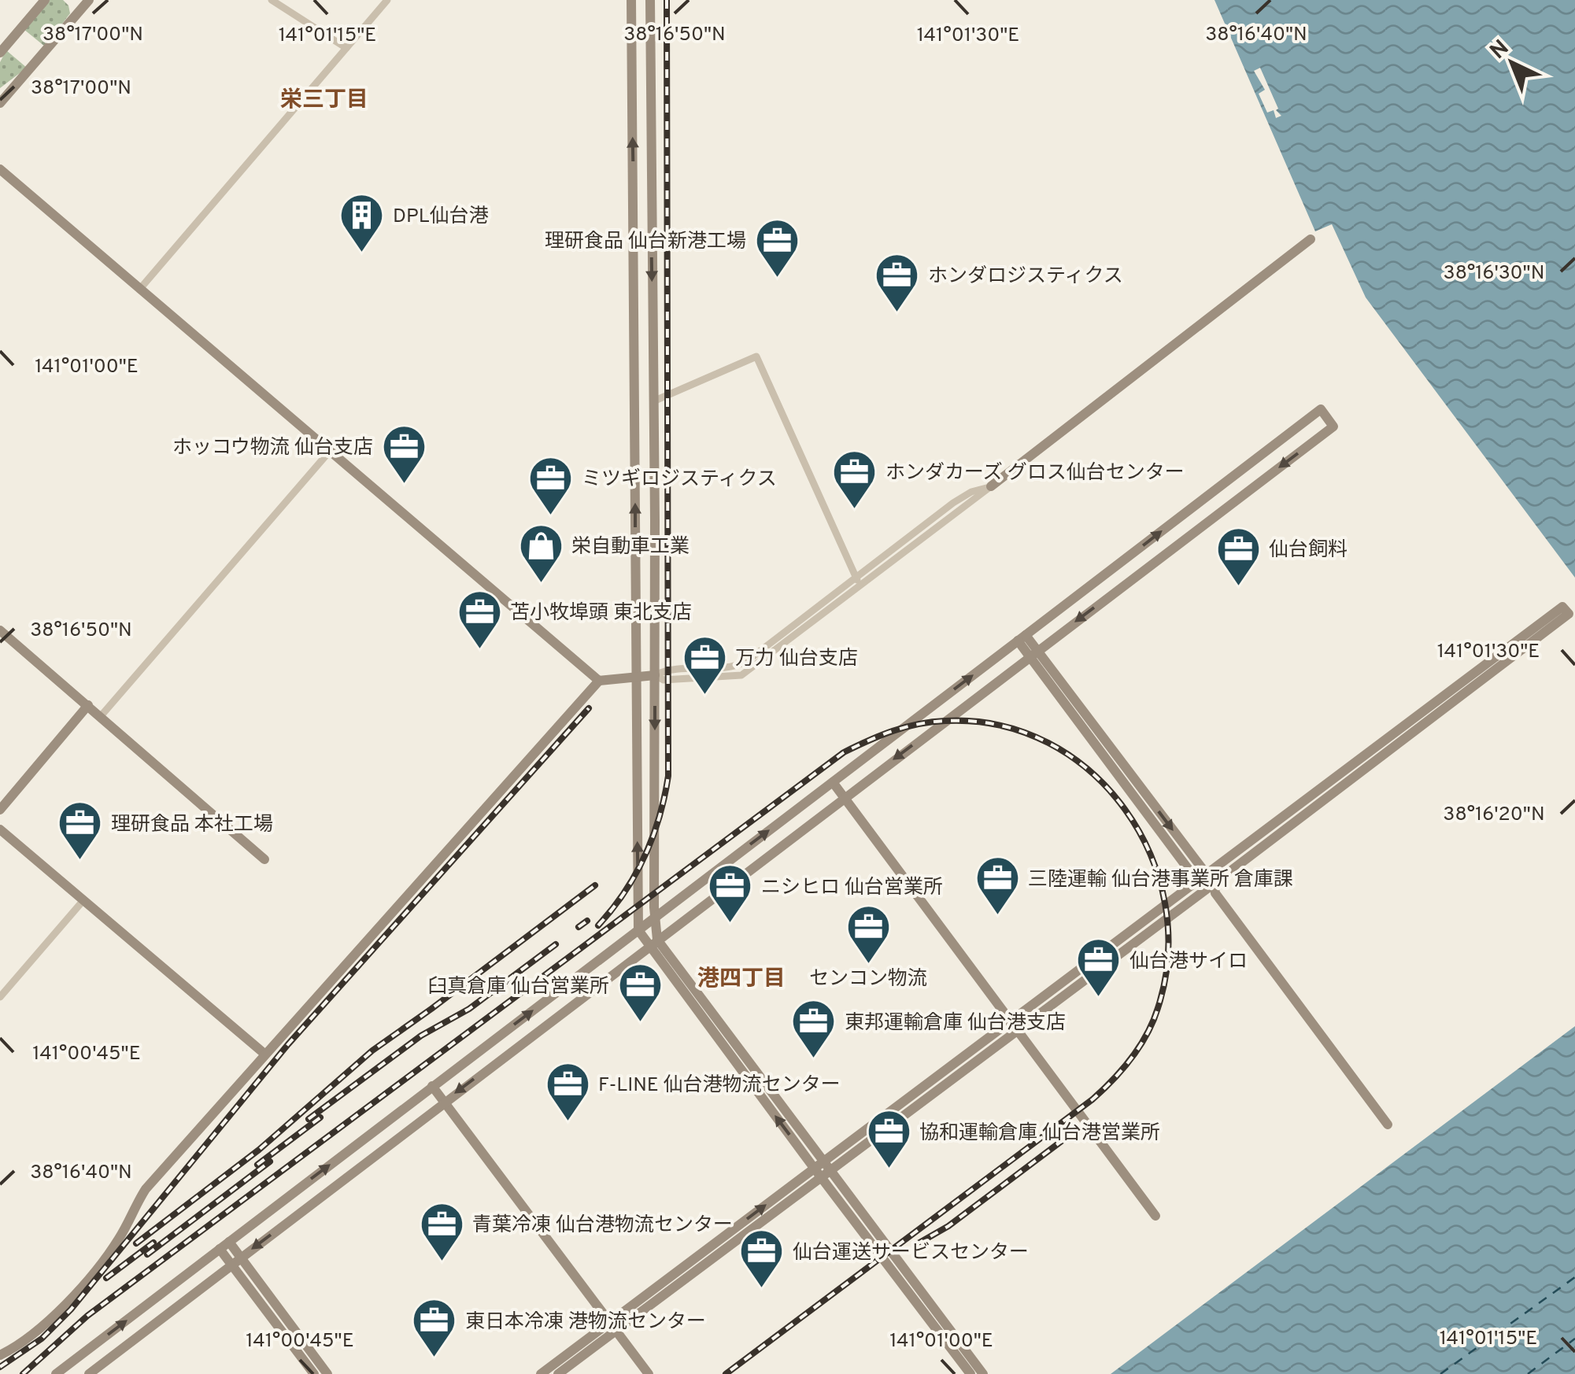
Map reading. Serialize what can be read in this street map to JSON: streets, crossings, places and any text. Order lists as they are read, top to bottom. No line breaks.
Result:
{"districts":["栄三丁目","港四丁目"],"places":{"building":["DPL仙台港"],"office":["理研食品 仙台新港工場","ホンダロジスティクス","ホッコウ物流 仙台支店","ホンダカーズ グロス仙台センター","ミツギロジスティクス","仙台飼料","苫小牧埠頭 東北支店","万力 仙台支店","理研食品 本社工場","三陸運輸 仙台港事業所 倉庫課","ニシヒロ 仙台営業所","センコン物流","仙台港サイロ","臼真倉庫 仙台営業所","東邦運輸倉庫 仙台港支店","F-LINE 仙台港物流センター","協和運輸倉庫 仙台港営業所","青葉冷凍 仙台港物流センター","仙台運送サービスセンター","東日本冷凍 港物流センター"],"shop":["栄自動車工業"]},"north":"top left","coordinates":["38°17'00\"N","38°16'50\"N","38°16'40\"N","141°01'15\"E","141°01'30\"E","38°16'30\"N","141°01'00\"E","38°16'20\"N","141°00'45\"E"]}
